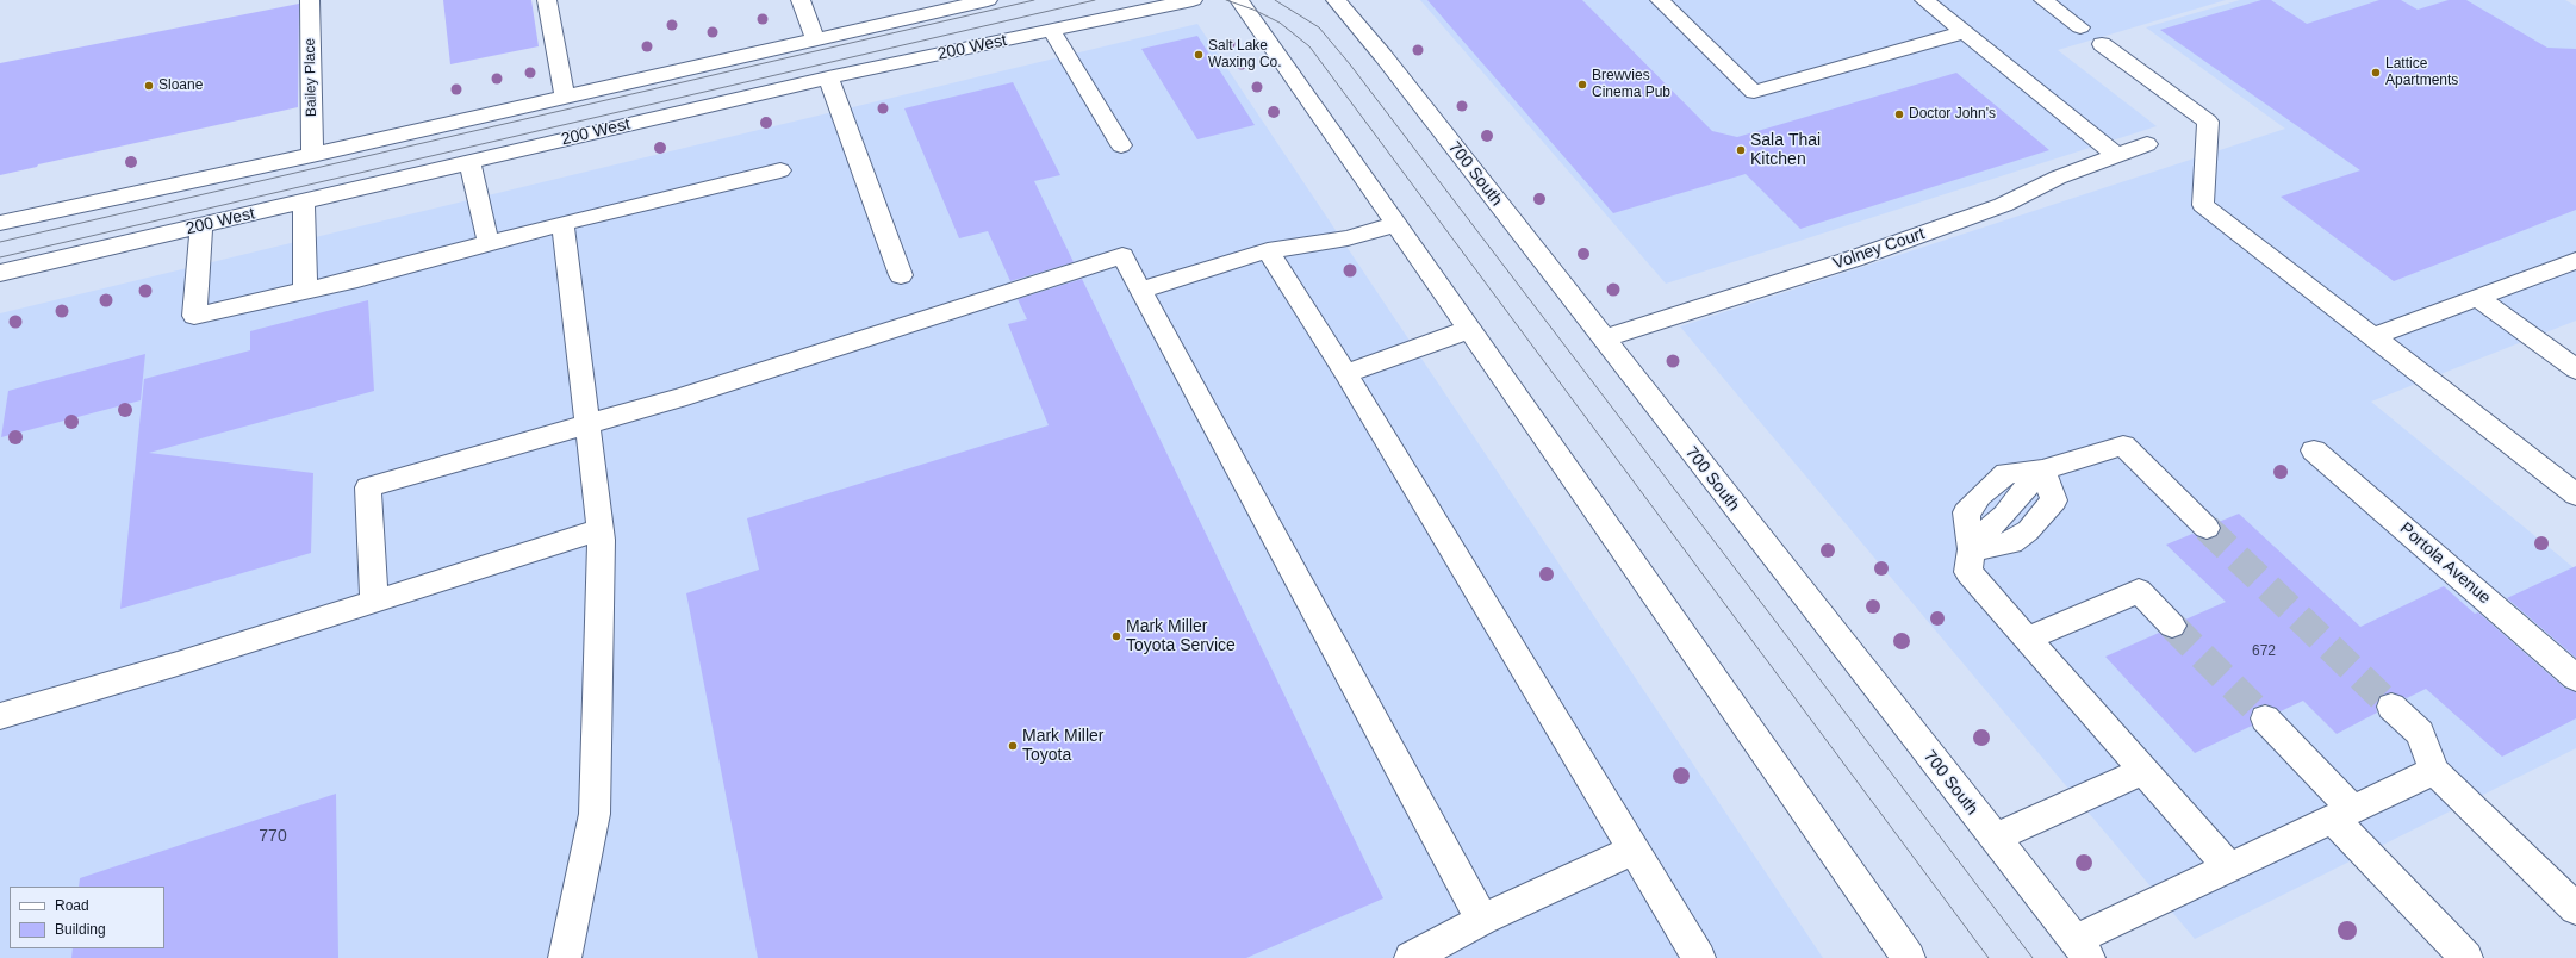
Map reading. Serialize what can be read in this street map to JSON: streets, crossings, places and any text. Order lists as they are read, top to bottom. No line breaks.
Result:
{"streets":{"street":["200 West","Bailey Place","700 South","Volney Court","Portola Avenue"]},"crossings":[["700 South","Volney Court"]],"places":["Salt Lake Waxing Co.","Lattice Apartments","Brewvies Cinema Pub","Sloane","Doctor John's","Sala Thai Kitchen","Mark Miller Toyota Service","Mark Miller Toyota"],"house_numbers":["672","770"],"legend":["Road","Building"]}
